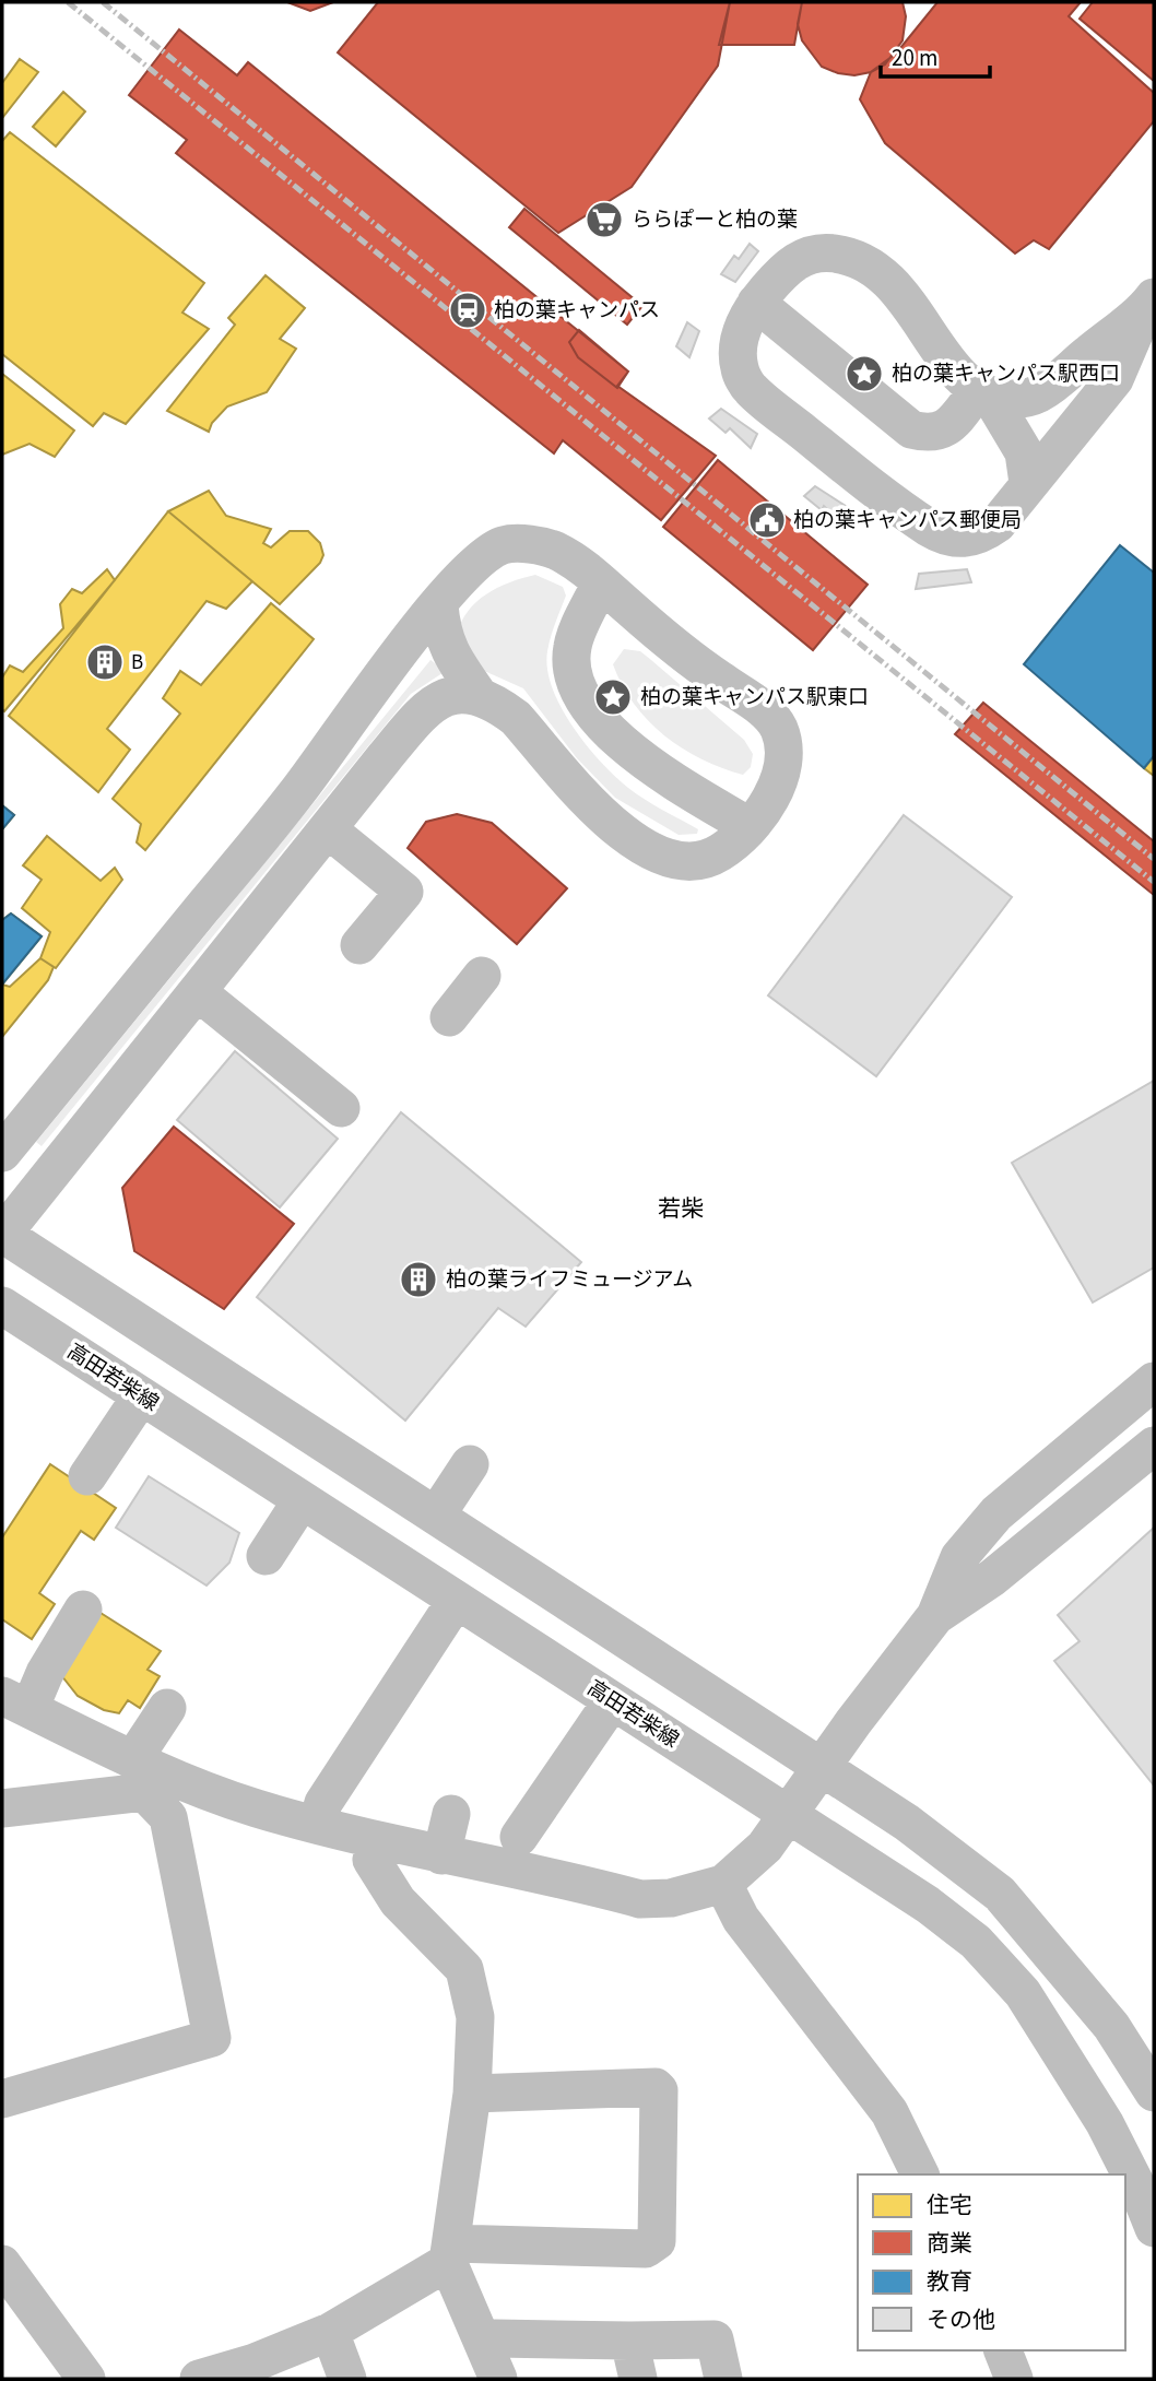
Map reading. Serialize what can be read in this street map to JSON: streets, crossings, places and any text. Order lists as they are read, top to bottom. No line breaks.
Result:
{"streets":{"street":["高田若柴線"]},"districts":["若柴"],"places":{"supermarket":["ららぽーと柏の葉"],"station":["柏の葉キャンパス"],"place":["柏の葉キャンパス駅西口","柏の葉キャンパス駅東口"],"public building":["柏の葉キャンパス郵便局"],"building":["B","柏の葉ライフミュージアム"]},"legend":["住宅","商業","教育","その他"],"scale_bar":"20 m"}
